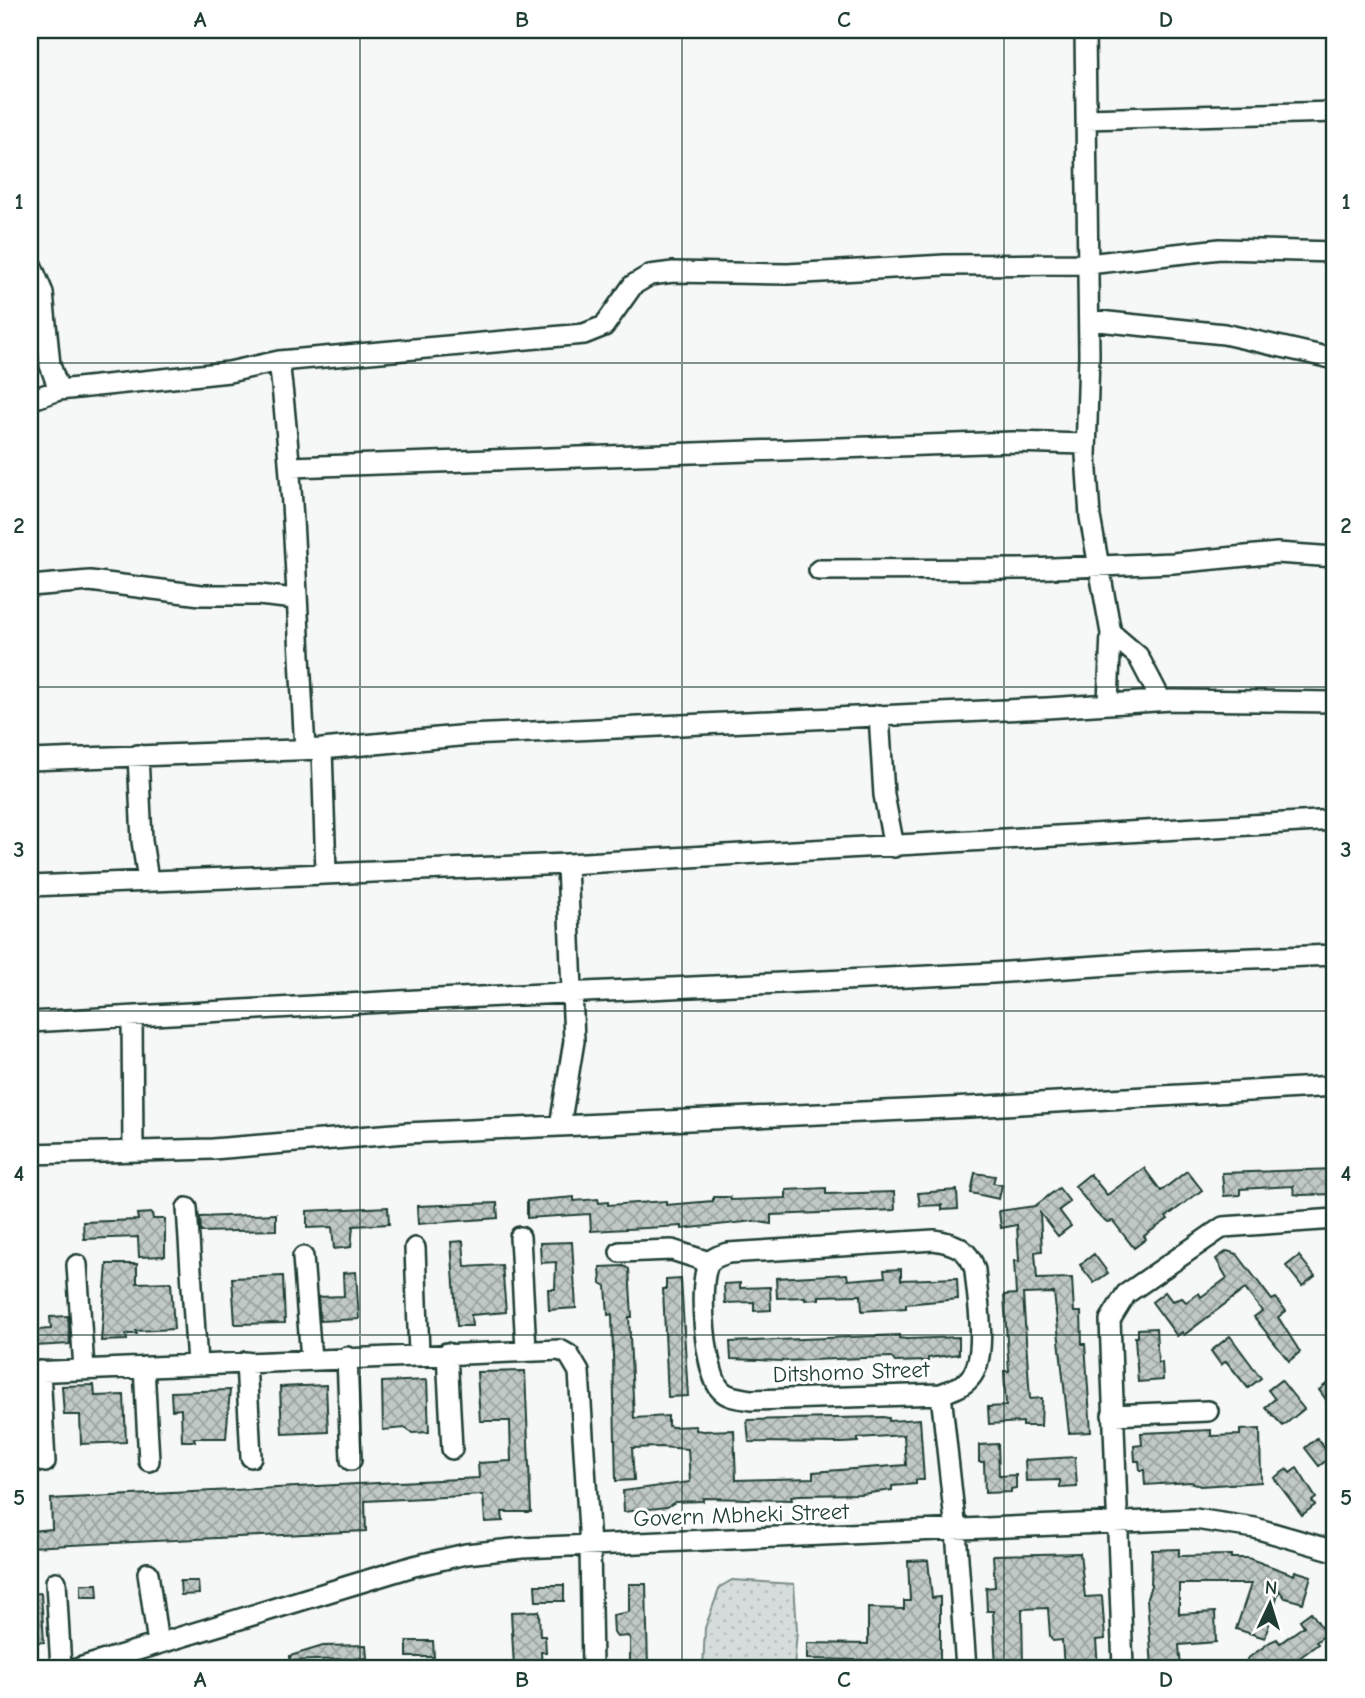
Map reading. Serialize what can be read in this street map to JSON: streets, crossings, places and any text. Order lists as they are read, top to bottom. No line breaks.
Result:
{"streets":{"street":["Ditshomo Street","Govern Mbheki Street"]},"north":"top","grid":{"columns":["A","B","C","D"],"rows":["1","2","3","4","5"]}}
